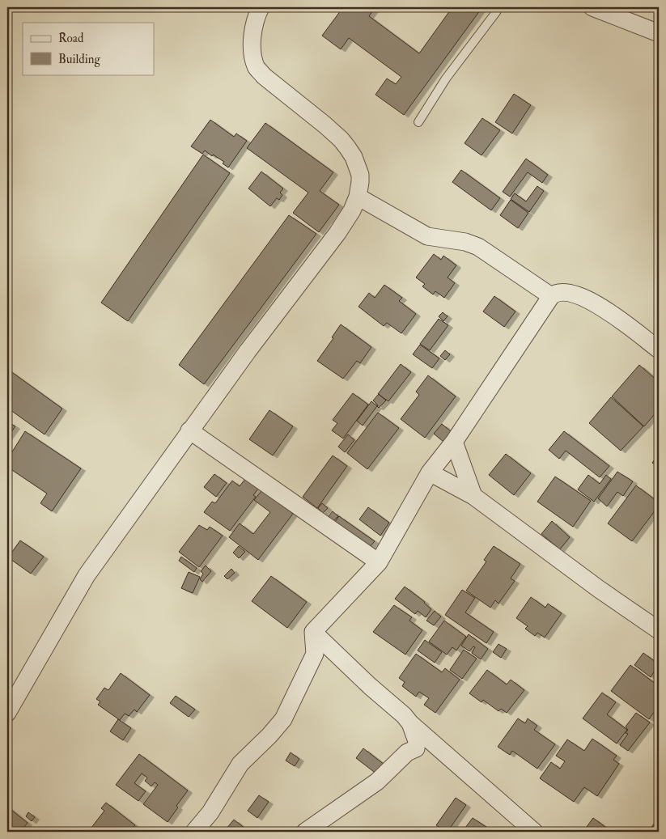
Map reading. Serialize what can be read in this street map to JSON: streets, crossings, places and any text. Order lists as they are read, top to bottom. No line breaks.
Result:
{"legend":["Road","Building"]}
